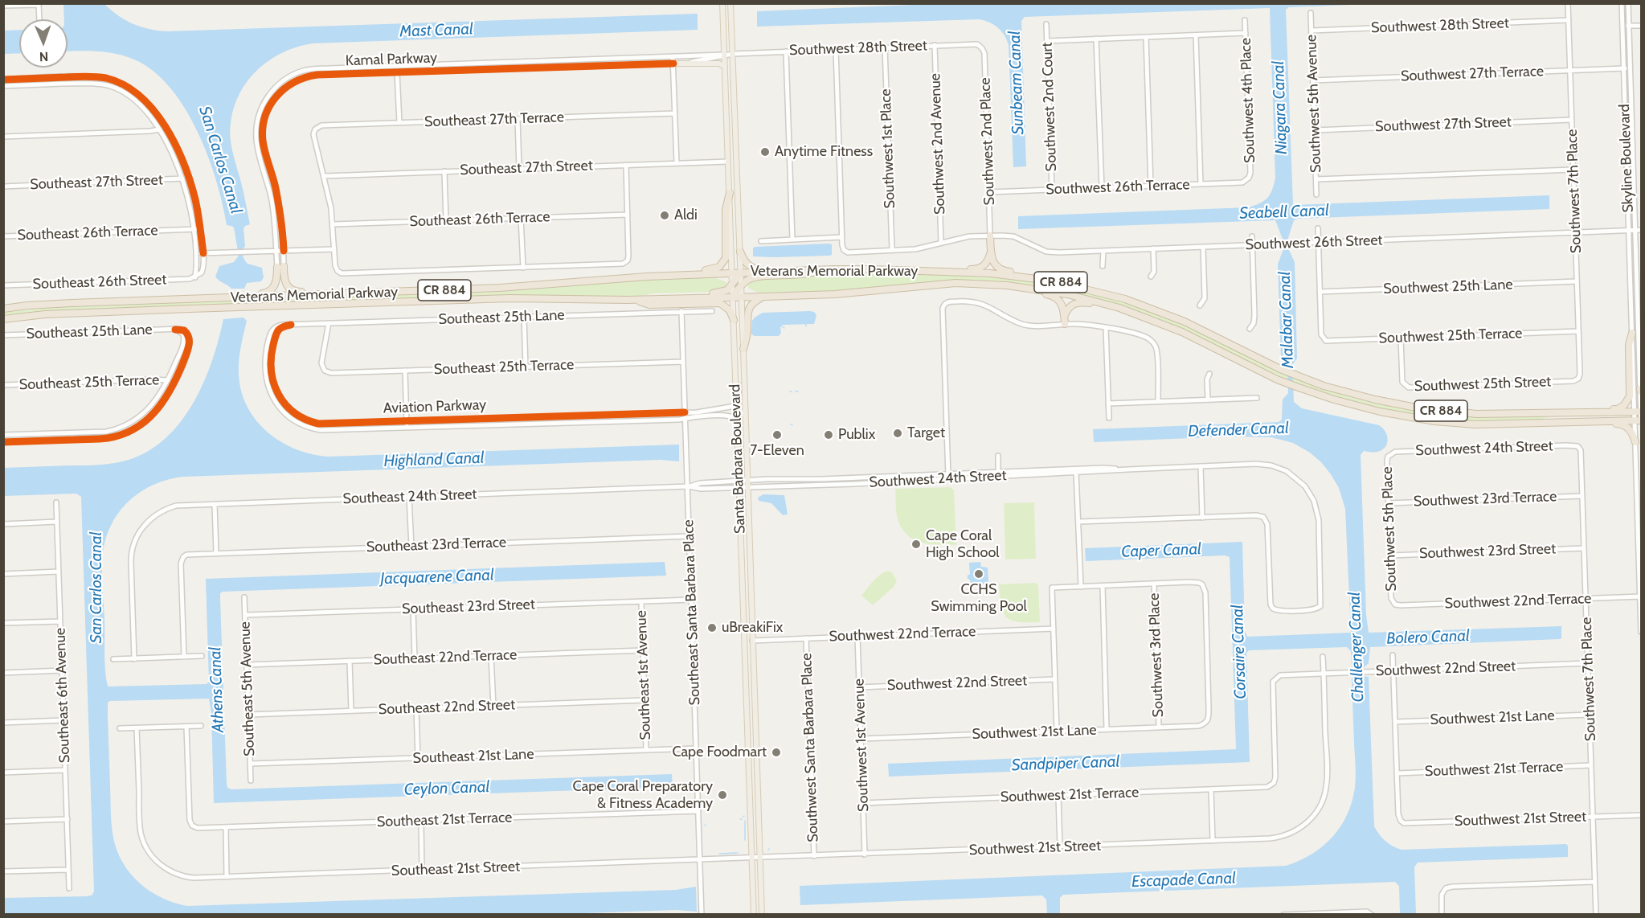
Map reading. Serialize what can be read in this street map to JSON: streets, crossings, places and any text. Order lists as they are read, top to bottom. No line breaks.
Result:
{"streets":{"highway":["Veterans Memorial Parkway","CR 884"],"main road":["Santa Barbara Boulevard"],"street":["Southwest 28th Street","Kamal Parkway","Southwest 27th Terrace","Southwest 4th Place","Southwest 5th Avenue","Southwest 2nd Court","Southeast 27th Terrace","Southwest 27th Street","Southwest 2nd Place","Southwest 2nd Avenue","Southwest 1st Place","Skyline Boulevard","Southeast 27th Street","Southwest 26th Terrace","Southwest 7th Place","Southeast 26th Terrace","Southwest 26th Street","Southeast 26th Street","Southwest 25th Lane","Southeast 25th Lane","Southwest 25th Terrace","Southeast 25th Terrace","Southwest 25th Street","Aviation Parkway","Southwest 24th Street","Southeast 24th Street","Southwest 23rd Terrace","Southwest 5th Place","Southeast 23rd Terrace","Southwest 23rd Street","Southwest 22nd Terrace","Southeast 23rd Street","Southeast Santa Barbara Place","Southwest 3rd Place","Southeast 22nd Terrace","Southwest 22nd Street","Southeast 1st Avenue","Southeast 5th Avenue","Southeast 6th Avenue","Southeast 22nd Street","Southwest 21st Lane","Southwest 1st Avenue","Southwest Santa Barbara Place","Southeast 21st Lane","Southwest 21st Terrace","Southwest 21st Street","Southeast 21st Terrace","Southeast 21st Street"]},"crossings":[["Southwest 28th Street","Kamal Parkway"],["Southwest 28th Street","Southwest 5th Avenue"],["Southwest 28th Street","Southwest 2nd Place"],["Southwest 28th Street","Southwest 2nd Avenue"],["Southwest 28th Street","Southwest 1st Place"],["Southwest 28th Street","Southwest 7th Place"],["Southwest 28th Street","Santa Barbara Boulevard"],["Kamal Parkway","Santa Barbara Boulevard"],["Southwest 27th Terrace","Southwest 5th Avenue"],["Southwest 27th Terrace","Skyline Boulevard"],["Southwest 27th Terrace","Southwest 7th Place"],["Southwest 4th Place","Southwest 26th Terrace"],["Southwest 5th Avenue","Southwest 27th Street"],["Southwest 2nd Court","Southwest 26th Terrace"],["Southeast 27th Terrace","Southeast 27th Street"],["Southwest 27th Street","Southwest 7th Place"],["Southwest 2nd Place","Southwest 26th Terrace"],["Southwest 2nd Place","Southwest 26th Street"],["Skyline Boulevard","Southwest 26th Street"],["Skyline Boulevard","Veterans Memorial Parkway"],["Skyline Boulevard","Southwest 22nd Terrace"],["Southeast 27th Street","Santa Barbara Boulevard"],["Southwest 7th Place","Southwest 26th Street"],["Southwest 7th Place","Southwest 25th Lane"],["Southwest 7th Place","Southwest 25th Terrace"],["Southwest 7th Place","Southwest 25th Street"],["Southwest 7th Place","Southwest 24th Street"],["Southwest 7th Place","Southwest 23rd Terrace"],["Southwest 7th Place","Southwest 23rd Street"],["Southwest 7th Place","Southwest 22nd Terrace"],["Southwest 7th Place","Southwest 22nd Street"],["Southwest 7th Place","Southwest 21st Lane"],["Southwest 7th Place","Southwest 21st Terrace"],["Southwest 7th Place","Southwest 21st Street"],["Veterans Memorial Parkway","Santa Barbara Boulevard"],["Southwest 25th Lane","Southwest 25th Terrace"],["Southeast 25th Lane","Southeast 25th Terrace"],["Southeast 25th Lane","Aviation Parkway"],["Southeast 25th Lane","Southeast Santa Barbara Place"],["Southwest 25th Terrace","Southwest 25th Street"],["Southeast 25th Terrace","Southeast Santa Barbara Place"],["Aviation Parkway","Santa Barbara Boulevard"],["Aviation Parkway","Southeast Santa Barbara Place"],["Southwest 24th Street","Santa Barbara Boulevard"],["Southwest 24th Street","Southeast 24th Street"],["Southwest 24th Street","Southwest 5th Place"],["Santa Barbara Boulevard","Southeast 24th Street"],["Santa Barbara Boulevard","Southwest 22nd Terrace"],["Santa Barbara Boulevard","Southwest 21st Street"],["Santa Barbara Boulevard","Southeast 21st Street"],["Southeast 24th Street","Southeast Santa Barbara Place"],["Southwest 23rd Terrace","Southwest 5th Place"],["Southwest 5th Place","Southwest 23rd Street"],["Southwest 5th Place","Southwest 22nd Terrace"],["Southeast 23rd Terrace","Southeast Santa Barbara Place"],["Southwest 22nd Terrace","Southwest 1st Avenue"],["Southwest 22nd Terrace","Southwest Santa Barbara Place"],["Southeast 23rd Street","Southeast Santa Barbara Place"],["Southeast 23rd Street","Southeast 1st Avenue"],["Southeast 23rd Street","Southeast 5th Avenue"],["Southeast Santa Barbara Place","Southeast 21st Lane"],["Southeast Santa Barbara Place","Southeast 21st Terrace"],["Southeast Santa Barbara Place","Southeast 21st Street"],["Southwest 3rd Place","Southwest 21st Lane"],["Southeast 22nd Terrace","Southeast 1st Avenue"],["Southeast 22nd Terrace","Southeast 5th Avenue"],["Southwest 22nd Street","Southwest 1st Avenue"],["Southwest 22nd Street","Southwest 21st Terrace"],["Southwest 22nd Street","Southwest 21st Street"],["Southeast 1st Avenue","Southeast 22nd Street"],["Southeast 1st Avenue","Southeast 21st Lane"],["Southeast 5th Avenue","Southeast 22nd Street"],["Southeast 5th Avenue","Southeast 21st Lane"],["Southwest 21st Lane","Southwest 1st Avenue"],["Southwest 1st Avenue","Southwest 21st Terrace"],["Southwest 1st Avenue","Southwest 21st Street"],["Southwest Santa Barbara Place","Southwest 21st Street"],["Southwest 21st Terrace","Southwest 21st Street"],["Southwest 21st Street","Southeast 21st Street"]],"water":["Mast Canal","Sunbeam Canal","Niagara Canal","San Carlos Canal","Seabell Canal","Malabar Canal","Defender Canal","Highland Canal","Caper Canal","Jacquarene Canal","Bolero Canal","Challenger Canal","Corsaire Canal","Athens Canal","Sandpiper Canal","Ceylon Canal","Escapade Canal"],"places":["Anytime Fitness","Aldi","Target","7-Eleven","Publix","Cape Coral High School","CCHS Swimming Pool","uBreakiFix","Cape Foodmart","Cape Coral Preparatory & Fitness Academy"],"north":"bottom"}
